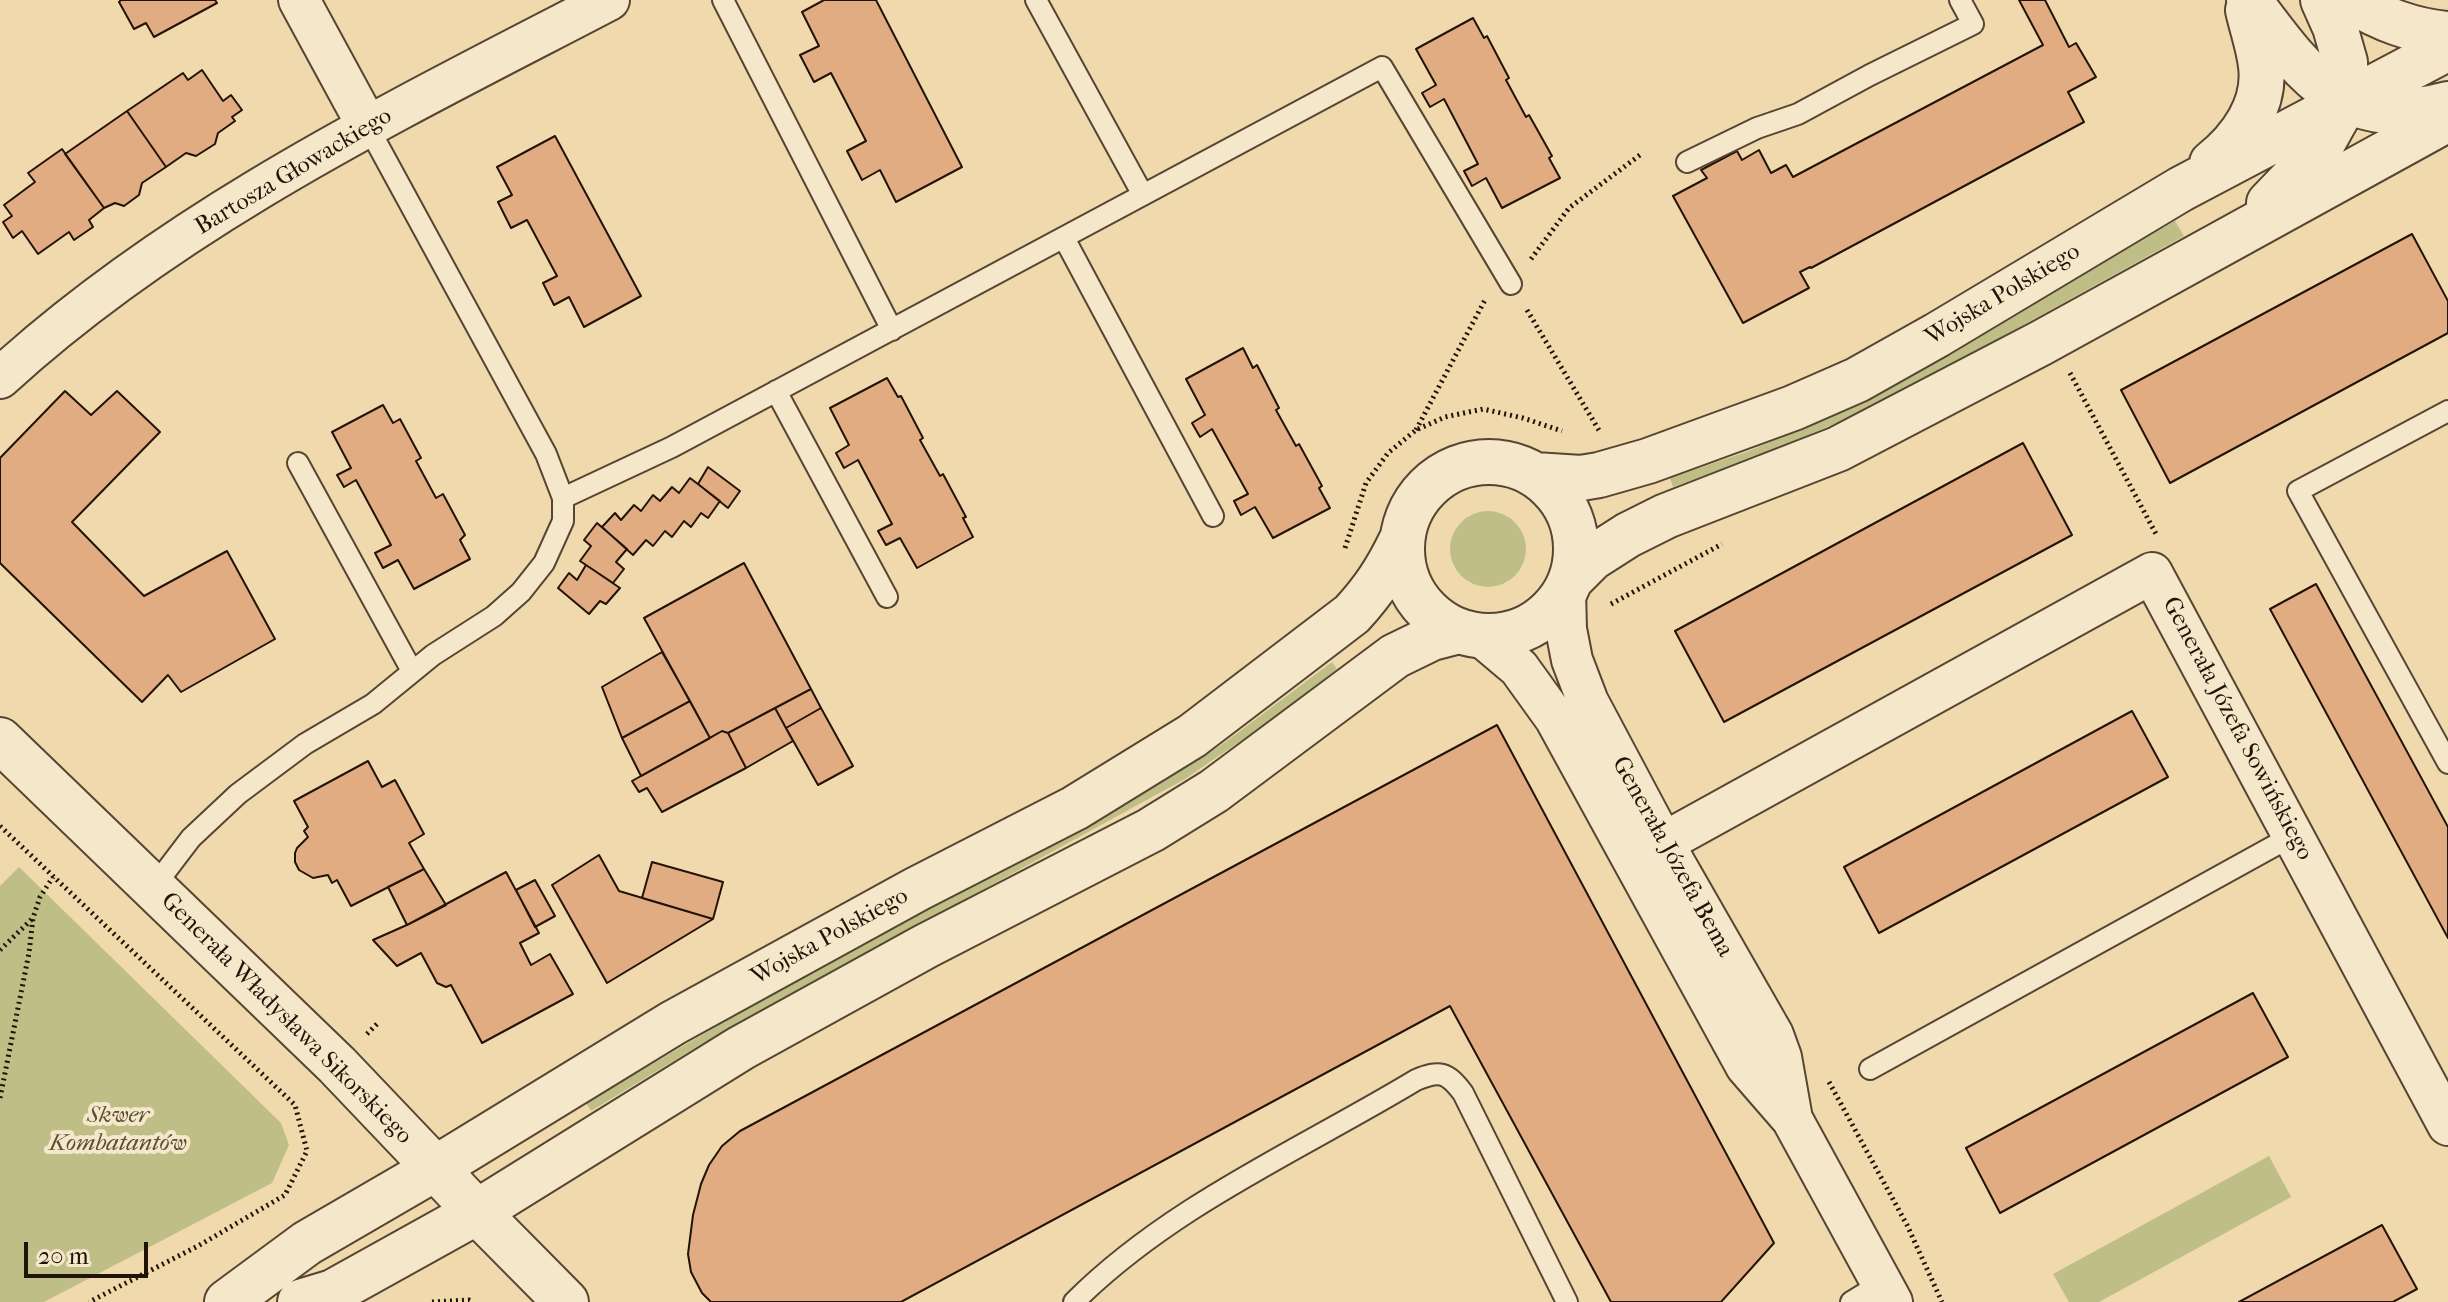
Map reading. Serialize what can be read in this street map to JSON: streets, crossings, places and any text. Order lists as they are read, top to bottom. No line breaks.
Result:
{"streets":{"street":["Bartosza Głowackiego","Wojska Polskiego","Generała Józefa Sowińskiego","Generała Józefa Bema","Generała Władysława Sikorskiego"]},"crossings":[["Wojska Polskiego","Generała Józefa Bema"],["Wojska Polskiego","Generała Władysława Sikorskiego"],["Generała Józefa Sowińskiego","Generała Józefa Bema"]],"parks":["Skwer Kombatantów"],"scale_bar":"20 m"}
